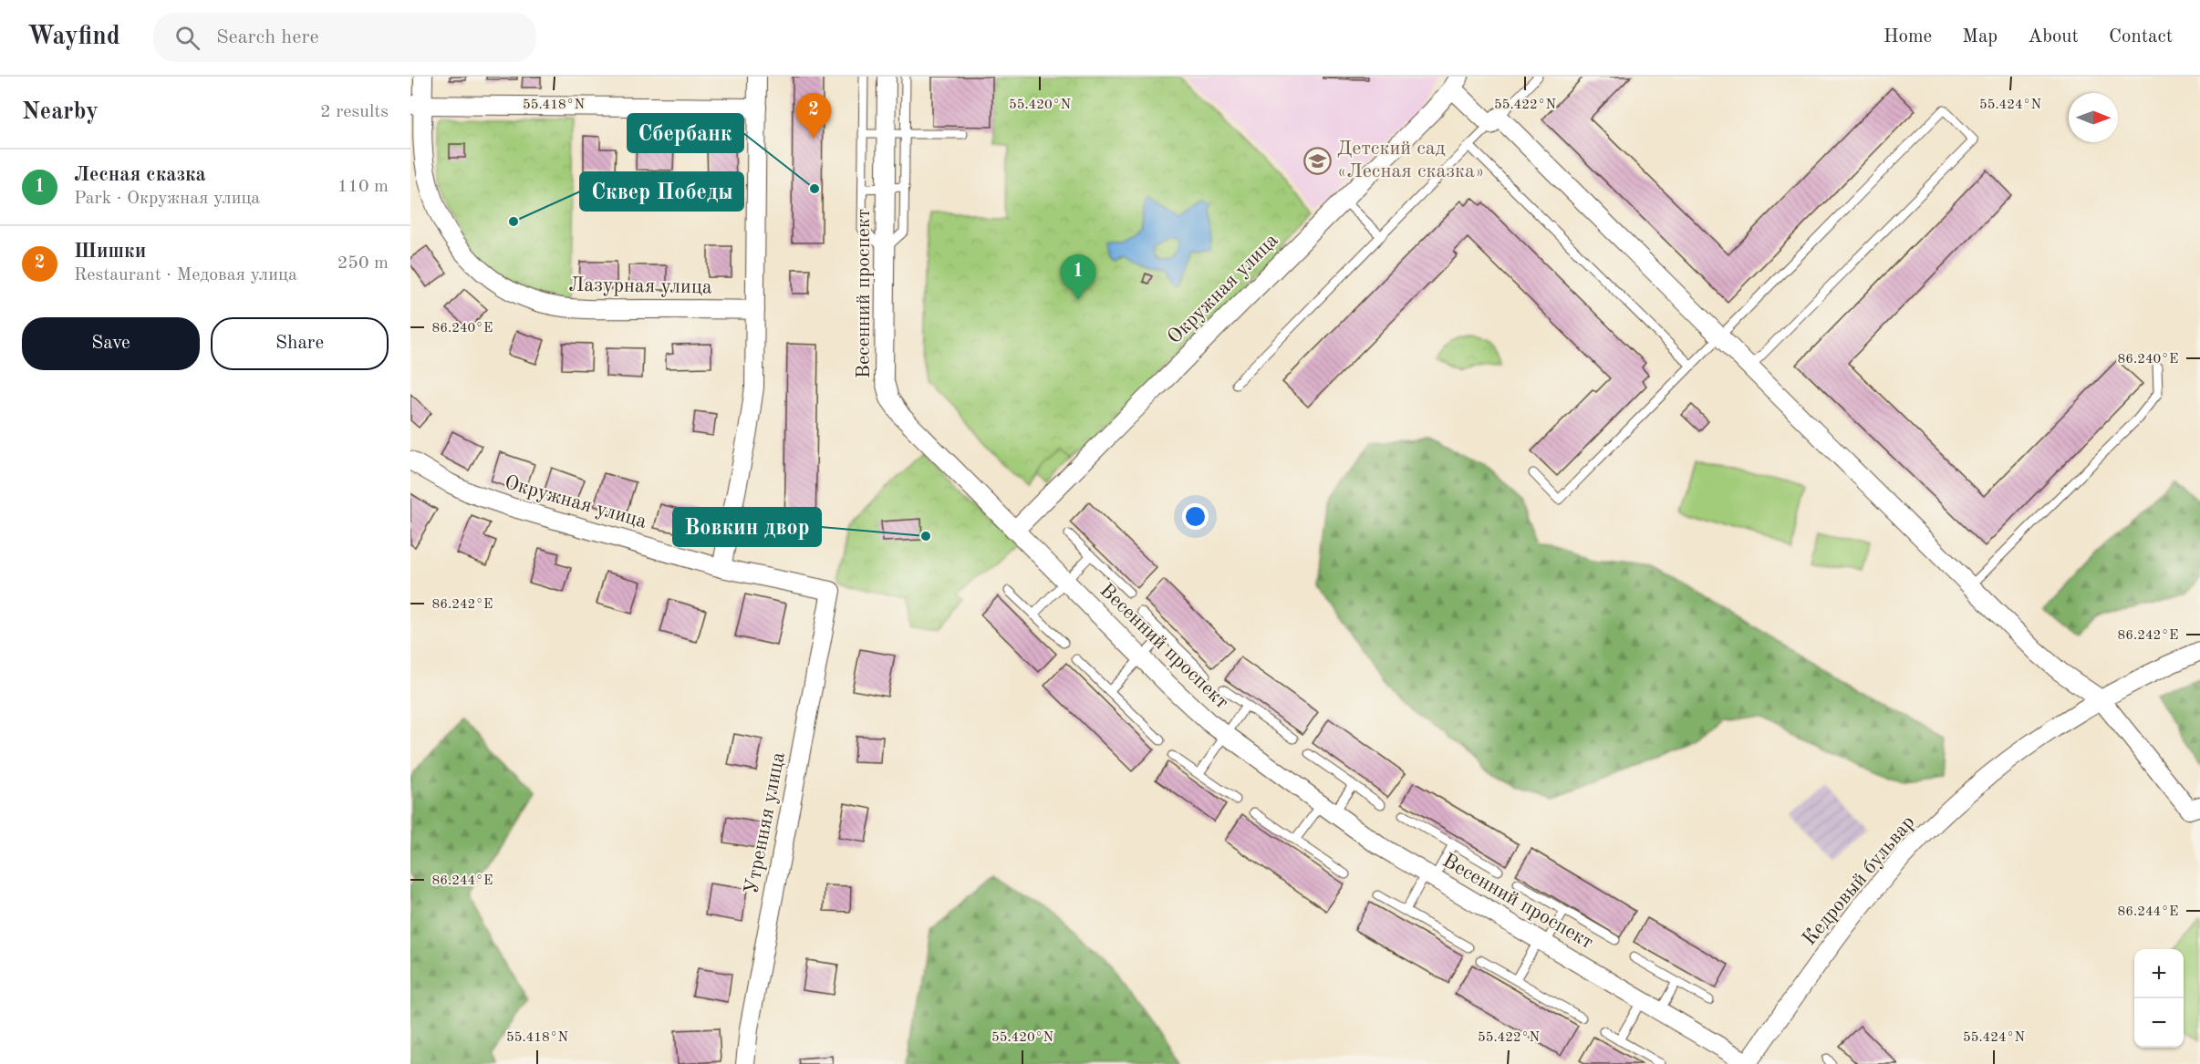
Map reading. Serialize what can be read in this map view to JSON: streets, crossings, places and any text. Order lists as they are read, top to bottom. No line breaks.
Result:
{"streets":{"street":["Лазурная улица","Окружная улица","Весенний проспект","Утренняя улица","Кедровый бульвар"]},"crossings":[["Окружная улица","Весенний проспект"],["Окружная улица","Утренняя улица"],["Весенний проспект","Кедровый бульвар"]],"places":{"school or university":["Детский сад «Лесная сказка»"],"other":["Сбербанк","Сквер Победы","Вовкин двор"]},"north":"right","page":{"header":"Wayfind","search":"Search here","nav":["Home","Map","About","Contact"],"heading":["Nearby","2 results"],"pins":["2","1"],"list":[{"mark":"1","name":"Лесная сказка","note":"Park · Окружная улица","value":"110 m"},{"mark":"2","name":"Шишки","note":"Restaurant · Медовая улица","value":"250 m"}],"buttons":["Save","Share"],"map_buttons":["+","−"]},"coordinates":["55.418°N","55.420°N","55.422°N","55.424°N","86.240°E","86.242°E","86.244°E"]}
